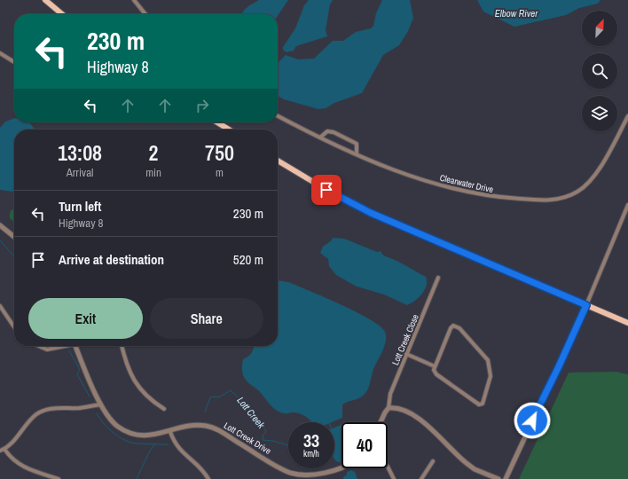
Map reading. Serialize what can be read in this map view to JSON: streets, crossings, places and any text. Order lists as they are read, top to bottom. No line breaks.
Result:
{"streets":{"street":["Clearwater Drive","Lott Creek Close","Lott Creek Drive"]},"water":["Elbow River","Lott Creek"],"north":"top right","page":{"turn":["230 m","Highway 8"],"eta":["13:08","Arrival","2","min","750","m"],"list":[{"name":"Turn left","note":"Highway 8","value":"230 m"},{"name":"Arrive at destination","value":"520 m"}],"buttons":["Exit","Share"],"speed":"33 km/h","limit":"40"}}
